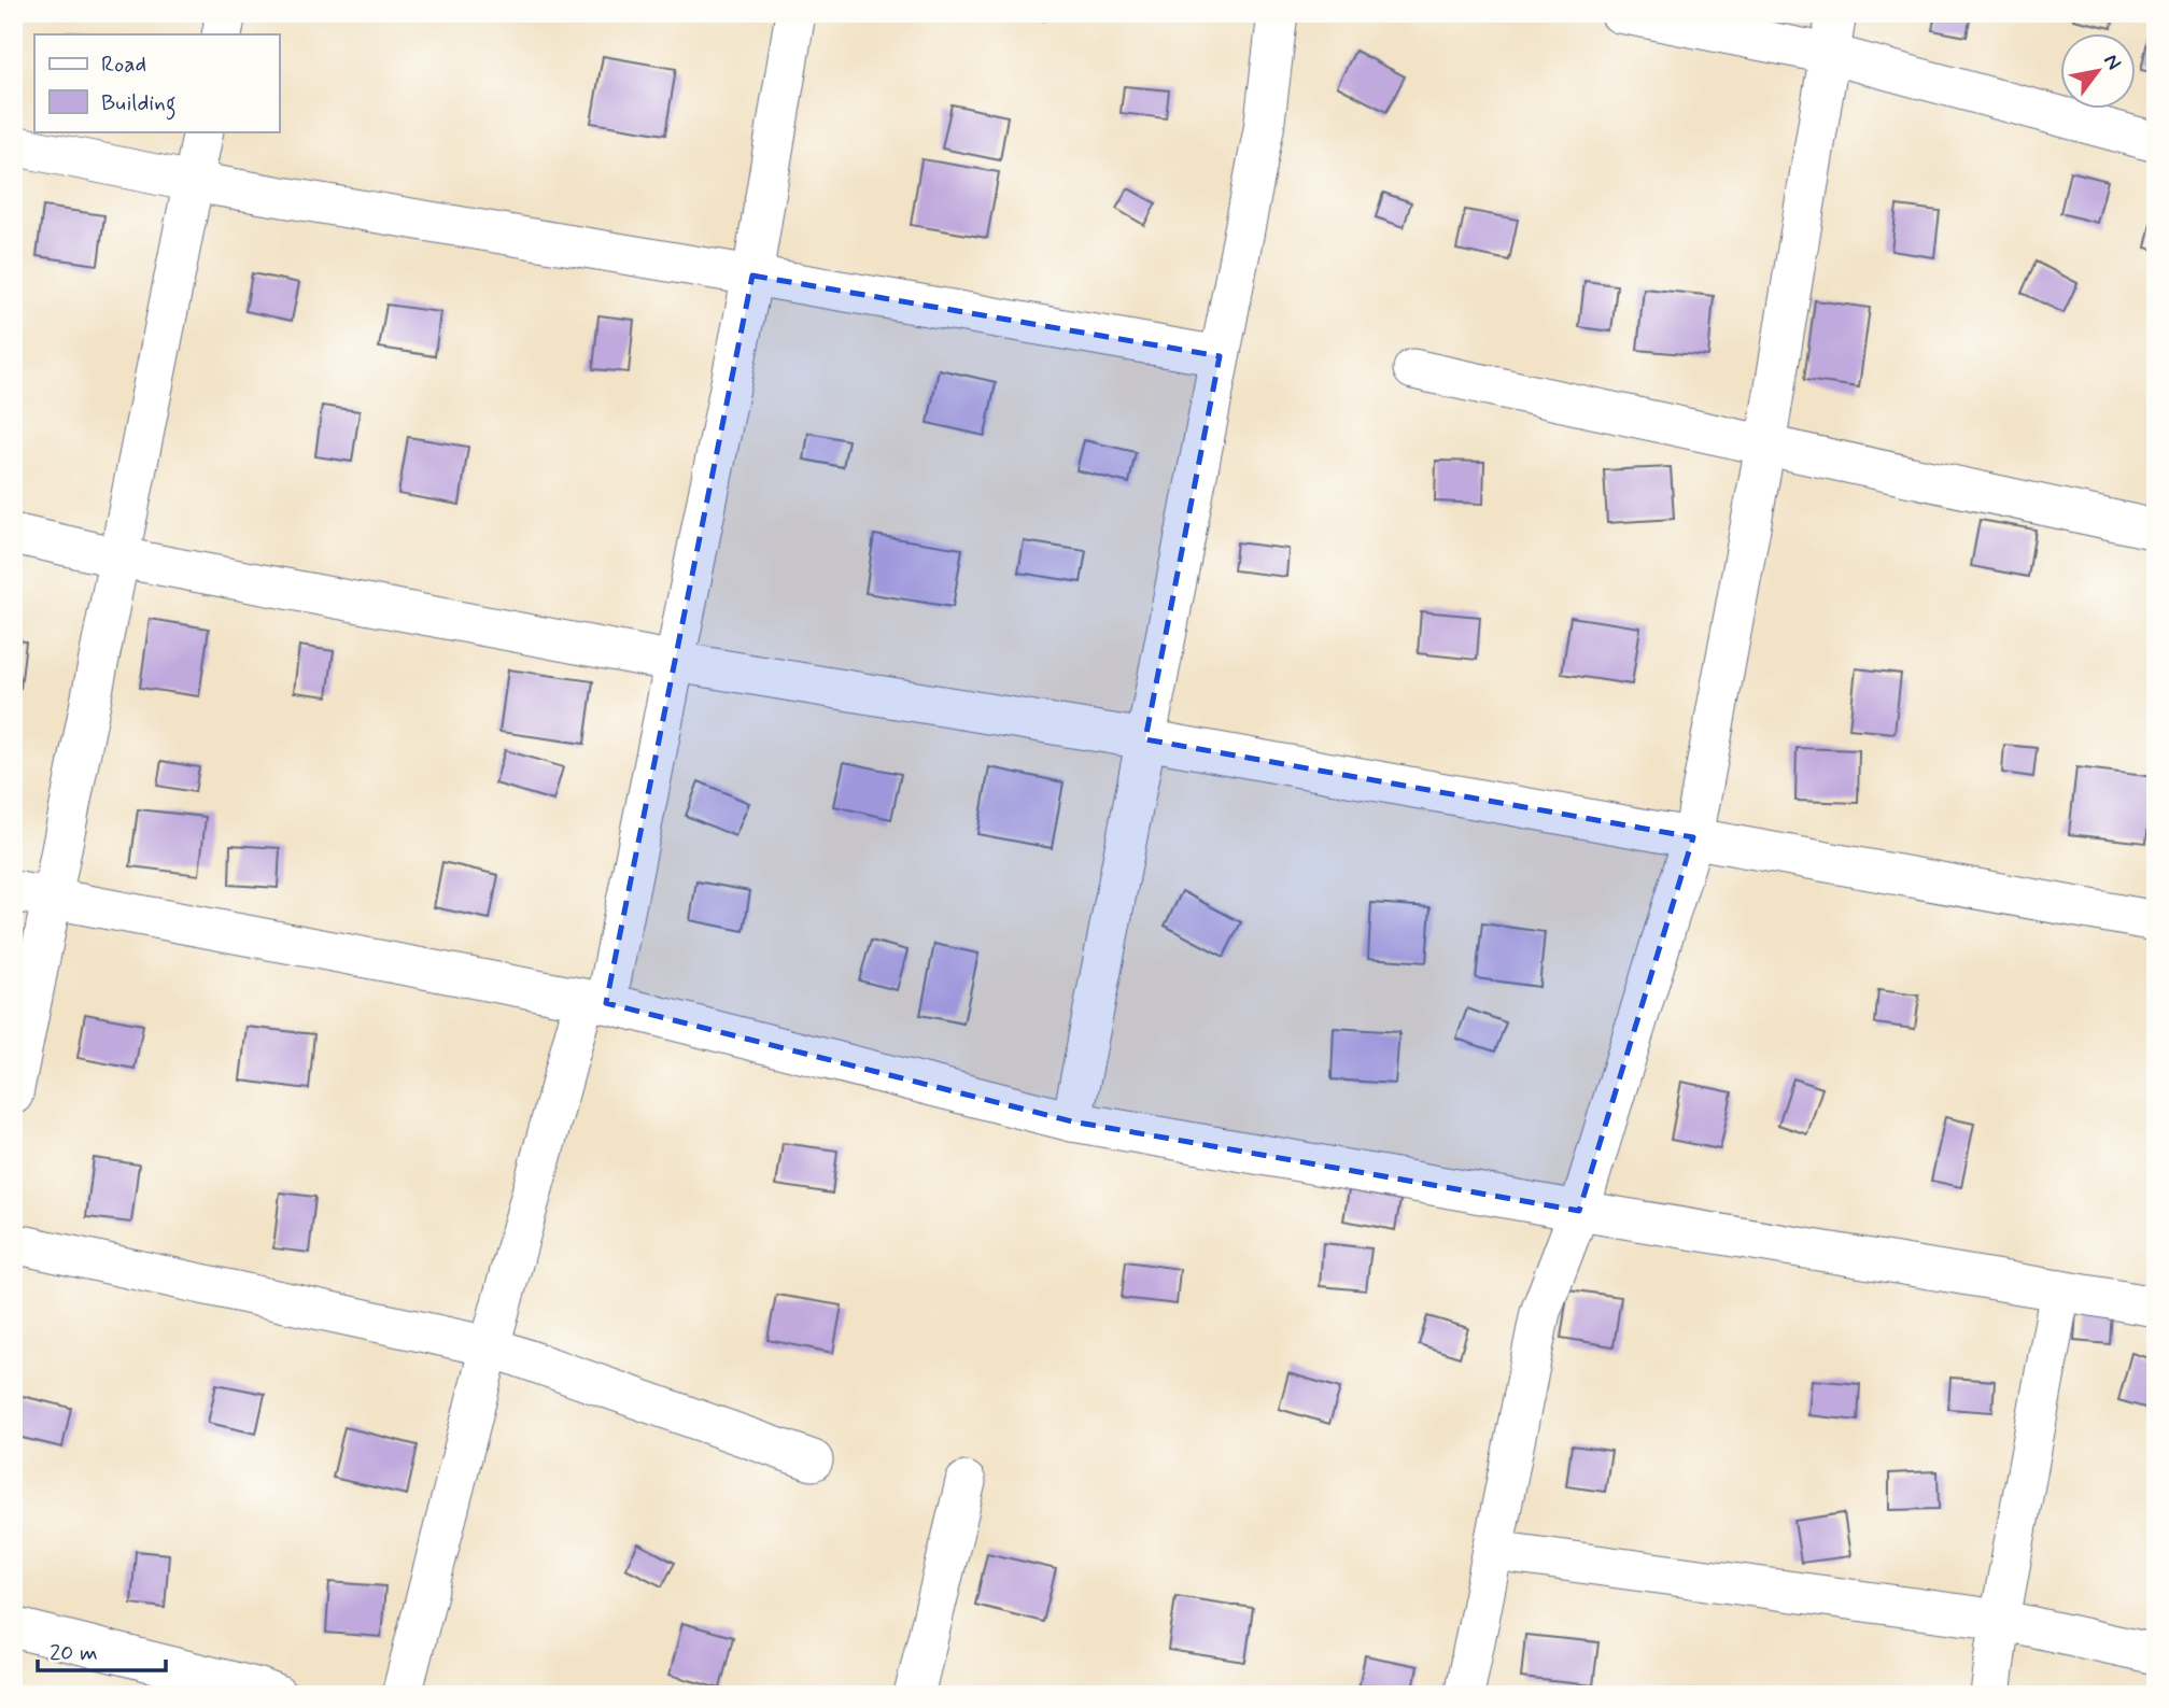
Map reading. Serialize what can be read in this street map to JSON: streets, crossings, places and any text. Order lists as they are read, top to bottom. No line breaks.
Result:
{"legend":["Road","Building"],"scale_bar":"20 m","north":"top right"}
